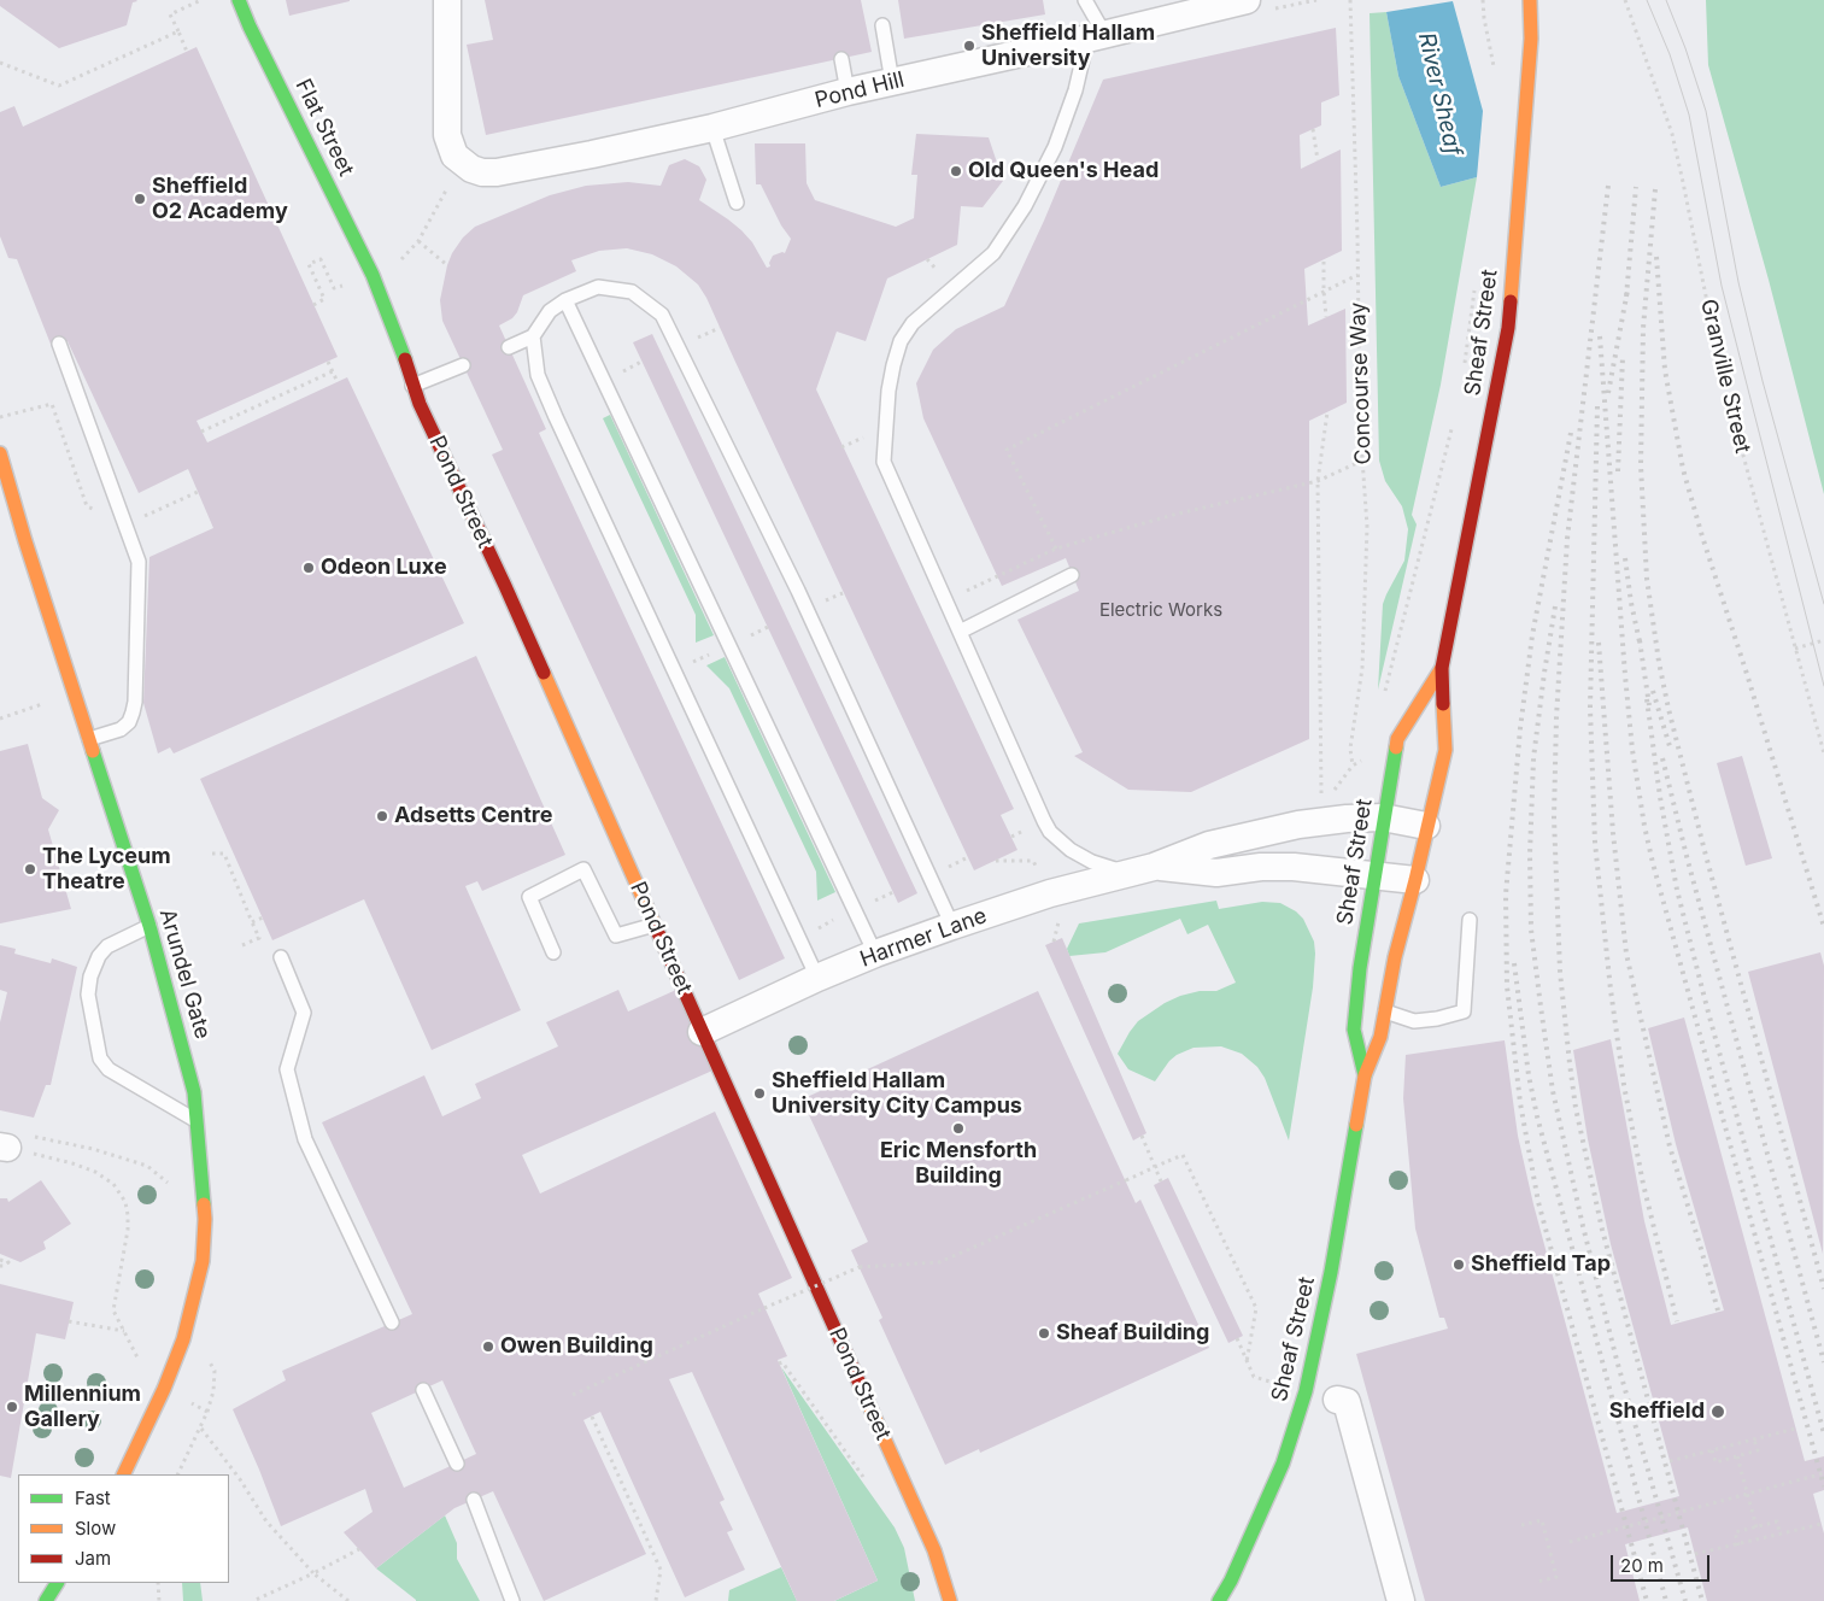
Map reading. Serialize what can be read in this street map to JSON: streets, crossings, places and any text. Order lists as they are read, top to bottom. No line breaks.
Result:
{"streets":{"main road":["Flat Street","Sheaf Street","Pond Street","Arundel Gate"],"street":["Pond Hill","Harmer Lane"],"path":["Granville Street","Concourse Way"]},"crossings":[["Flat Street","Pond Street"],["Sheaf Street","Harmer Lane"],["Pond Street","Harmer Lane"]],"water":["River Sheaf"],"places":["Sheffield Hallam University","Old Queen's Head","Sheffield O2 Academy","Odeon Luxe","Adsetts Centre","The Lyceum Theatre","Sheffield Hallam University City Campus","Eric Mensforth Building","Sheffield Tap","Sheaf Building","Owen Building","Millennium Gallery","Sheffield"],"house_numbers":["Electric Works"],"legend":["Fast","Slow","Jam"],"scale_bar":"20 m"}
